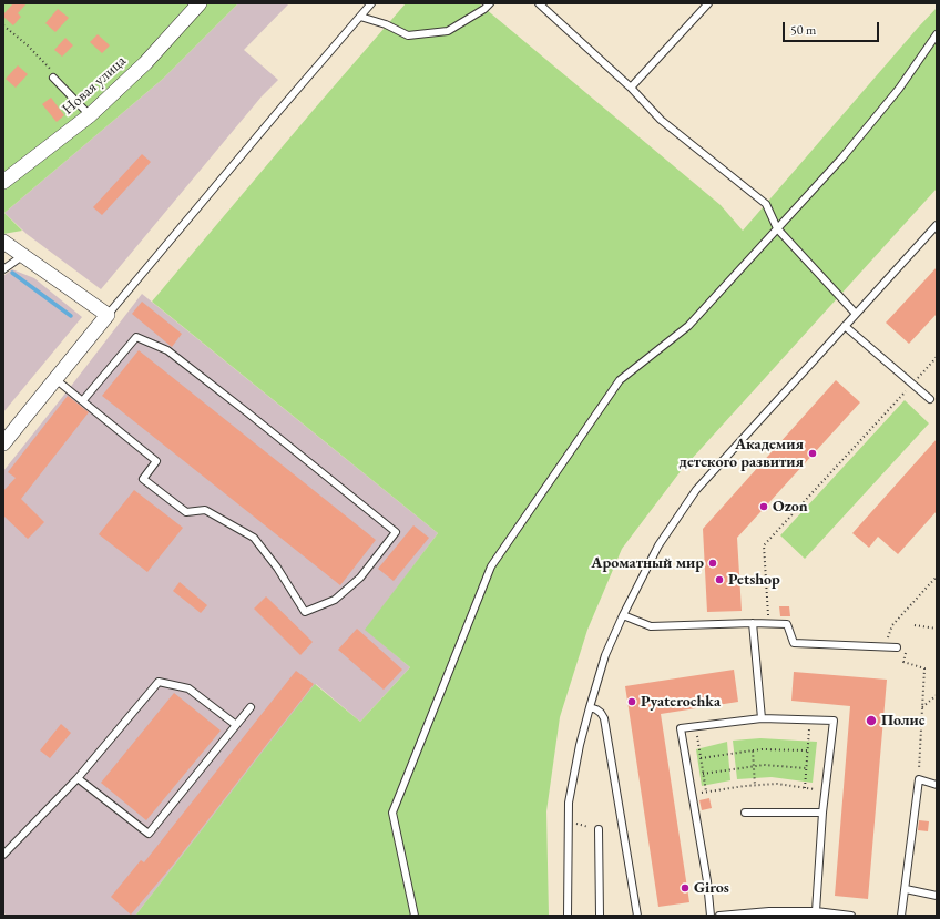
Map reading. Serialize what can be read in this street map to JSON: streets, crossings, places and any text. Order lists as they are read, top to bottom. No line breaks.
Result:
{"streets":{"street":["Новая улица"]},"places":["Академия детского развития","Ozon","Ароматный мир","Petshop","Pyaterochka","Полис","Giros"],"scale_bar":"50 m"}
